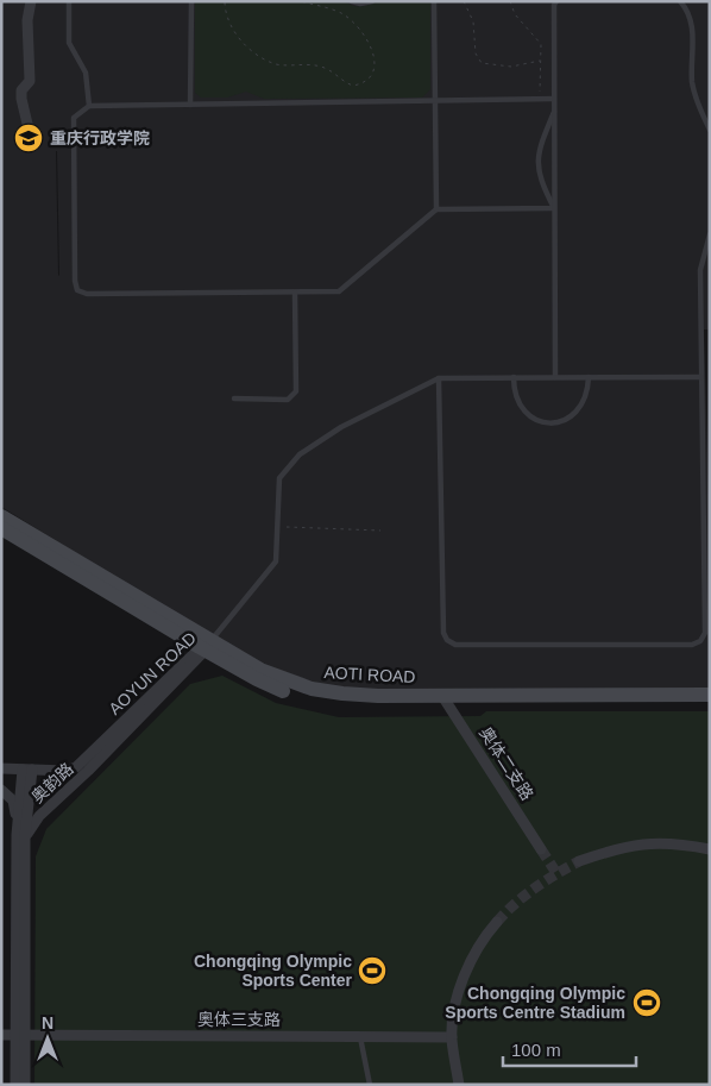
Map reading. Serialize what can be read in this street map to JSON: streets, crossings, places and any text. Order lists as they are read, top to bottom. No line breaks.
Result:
{"streets":{"main road":["AOTI ROAD"],"street":["AOYUN ROAD","奥体二支路","奥韵路","奥体三支路"]},"crossings":[["AOYUN ROAD","AOTI ROAD"],["AOYUN ROAD","奥韵路"],["AOTI ROAD","奥体二支路"],["奥韵路","奥体三支路"]],"places":{"school or university":["重庆行政学院"],"sports":["Chongqing Olympic Sports Center","Chongqing Olympic Sports Centre Stadium"]},"scale_bar":"100 m","north":"top"}
